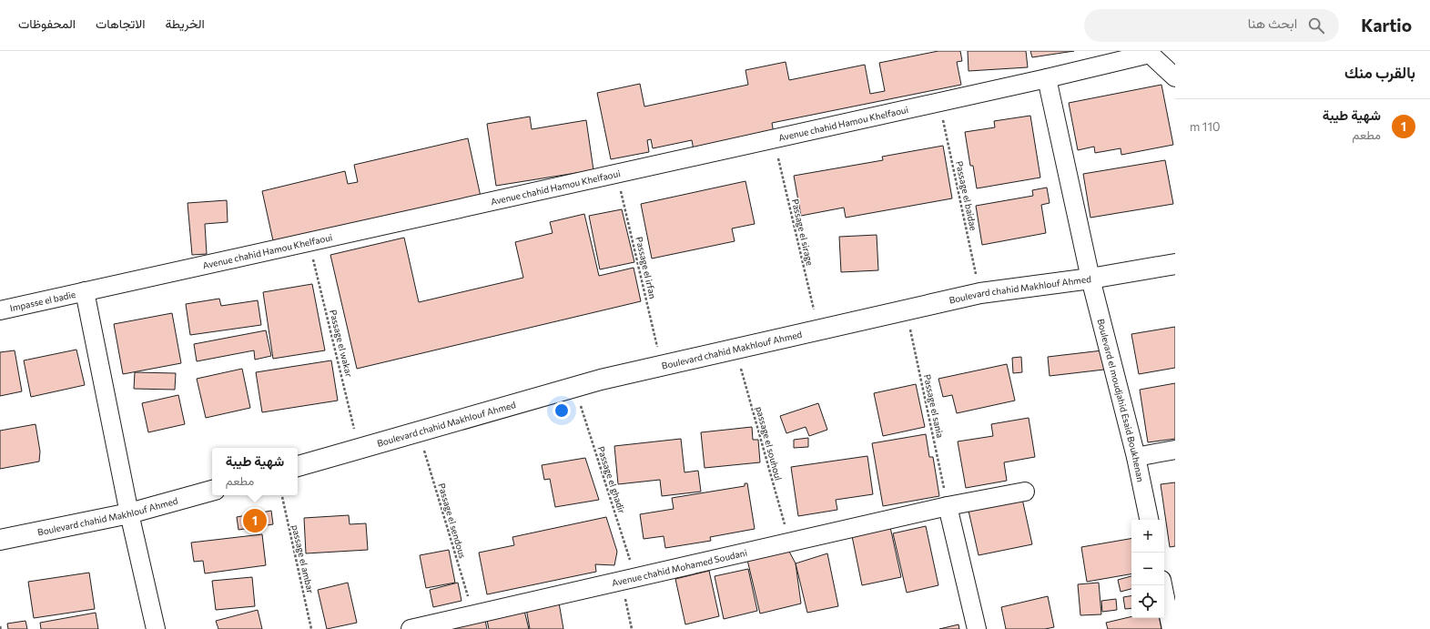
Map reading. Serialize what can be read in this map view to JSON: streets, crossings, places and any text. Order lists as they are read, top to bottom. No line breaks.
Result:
{"streets":{"main road":["Boulevard chahid Makhlouf Ahmed"],"street":["Avenue chahid Hamou Khelfaoui","Impasse el badie","Boulevard el moudjahid Esaid Boukhenan","Avenue chahid Mohamed Soudani"],"path":["Passage el baidae","Passage el sirage","Passage el irfan","Passage el wakar","Passage el sania","passage el souhoul","Passage el ghadir","Passage el sendous","passage el ambar"]},"crossings":[["Avenue chahid Hamou Khelfaoui","Passage el baidae"],["Avenue chahid Hamou Khelfaoui","Passage el sirage"],["Avenue chahid Hamou Khelfaoui","Passage el irfan"],["Avenue chahid Hamou Khelfaoui","Impasse el badie"],["Avenue chahid Hamou Khelfaoui","Passage el wakar"],["Passage el baidae","Boulevard chahid Makhlouf Ahmed"],["Passage el sirage","Boulevard chahid Makhlouf Ahmed"],["Passage el irfan","Boulevard chahid Makhlouf Ahmed"],["Boulevard chahid Makhlouf Ahmed","Passage el wakar"],["Boulevard chahid Makhlouf Ahmed","Boulevard el moudjahid Esaid Boukhenan"],["Boulevard chahid Makhlouf Ahmed","Passage el sania"],["Boulevard chahid Makhlouf Ahmed","passage el souhoul"],["Boulevard chahid Makhlouf Ahmed","Passage el ghadir"],["Boulevard chahid Makhlouf Ahmed","Passage el sendous"],["Passage el sania","Avenue chahid Mohamed Soudani"],["passage el souhoul","Avenue chahid Mohamed Soudani"],["Passage el ghadir","Avenue chahid Mohamed Soudani"],["Passage el sendous","Avenue chahid Mohamed Soudani"]],"page":{"header":"Kartio","search":"ابحث هنا","nav":["الخريطة","الاتجاهات","المحفوظات"],"heading":"بالقرب منك","list":[{"mark":"1","name":"شهية طيبة","note":"مطعم","value":"110 m"}],"popup":["شهية طيبة","مطعم"],"pins":"1","map_buttons":["+","−"]}}
